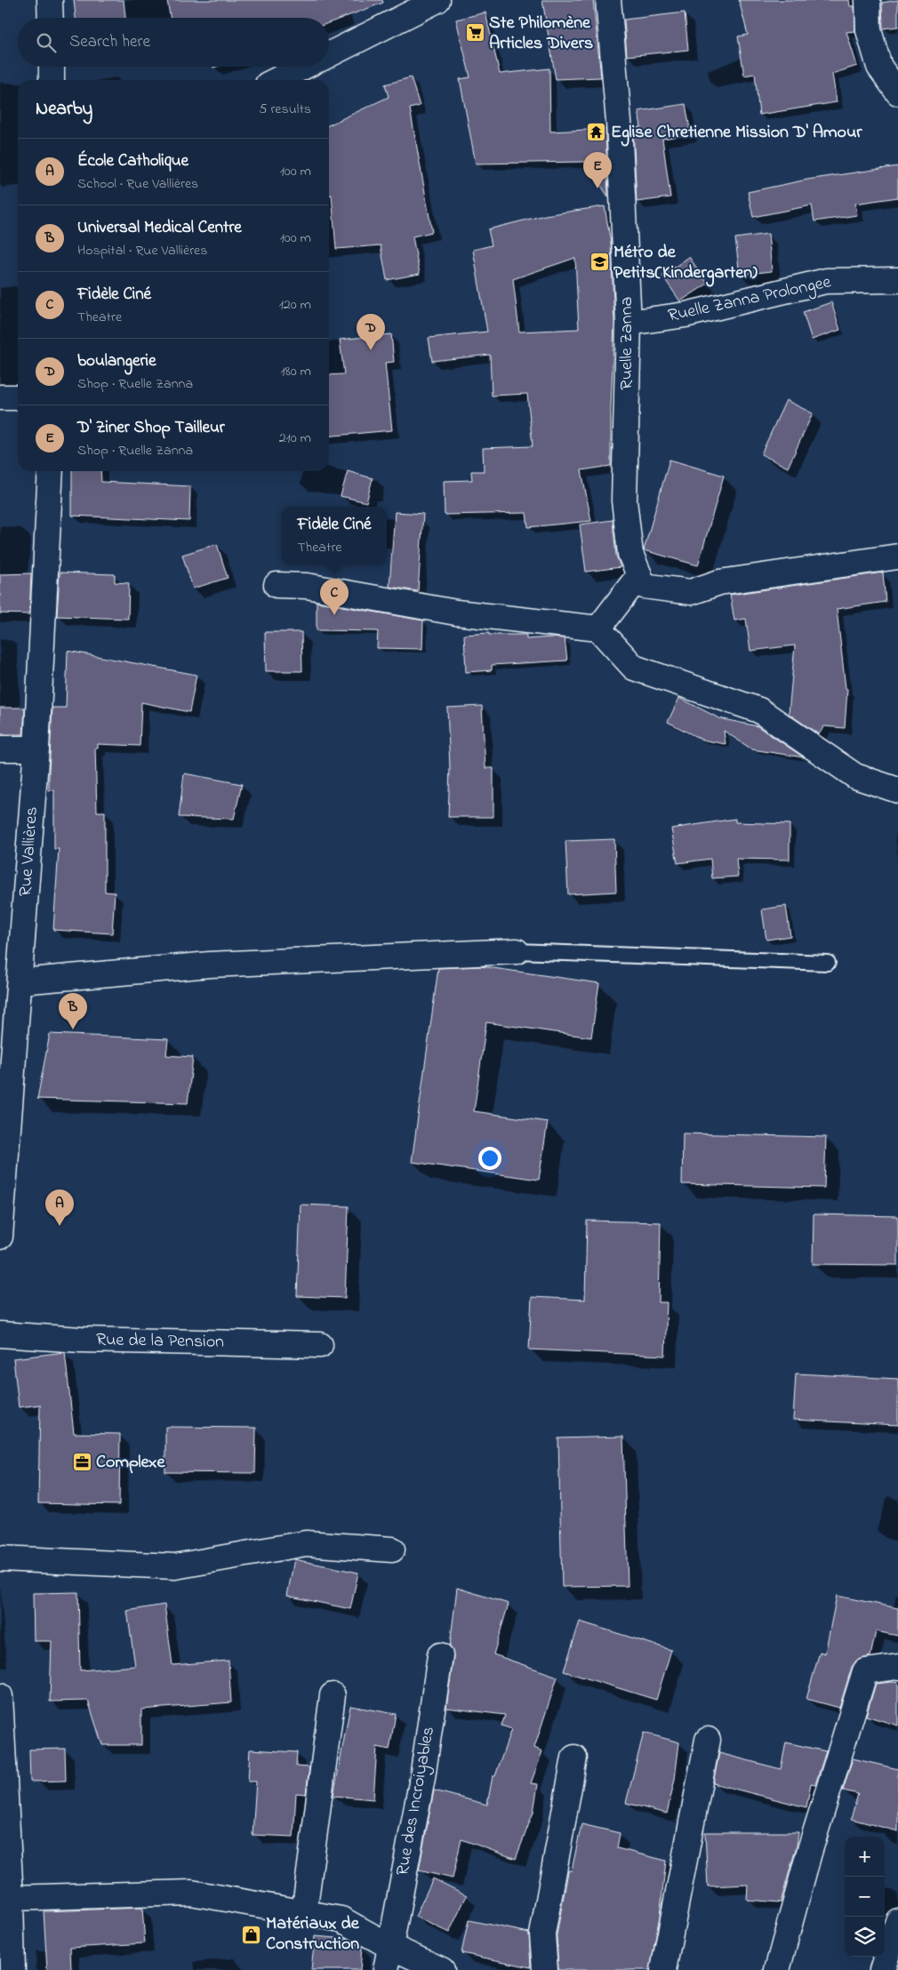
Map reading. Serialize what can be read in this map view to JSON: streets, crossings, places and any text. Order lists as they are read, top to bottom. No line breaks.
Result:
{"streets":{"street":["Ruelle Zanna Prolongee","Ruelle Zanna","Rue Vallières","Rue de la Pension","Rue des Incroiyables"]},"crossings":[["Ruelle Zanna Prolongee","Ruelle Zanna"]],"places":{"supermarket":["Ste Philomène Articles Divers"],"temple":["Eglise Chretienne Mission D' Amour"],"school or university":["Métro de Petits(Kindergarten)"],"office":["Complexe"],"shop":["Matériaux de Construction"]},"page":{"search":"Search here","heading":["Nearby","5 results"],"list":[{"mark":"A","name":"École Catholique","note":"School · Rue Vallières","value":"100 m"},{"mark":"B","name":"Universal Medical Centre","note":"Hospital · Rue Vallières","value":"100 m"},{"mark":"C","name":"Fidèle Ciné","note":"Theatre","value":"120 m"},{"mark":"D","name":"boulangerie","note":"Shop · Ruelle Zanna","value":"180 m"},{"mark":"E","name":"D' Ziner Shop Tailleur","note":"Shop · Ruelle Zanna","value":"210 m"}],"pins":["E","D","C","B","A"],"popup":["Fidèle Ciné","Theatre"],"map_buttons":["+","−"]}}
